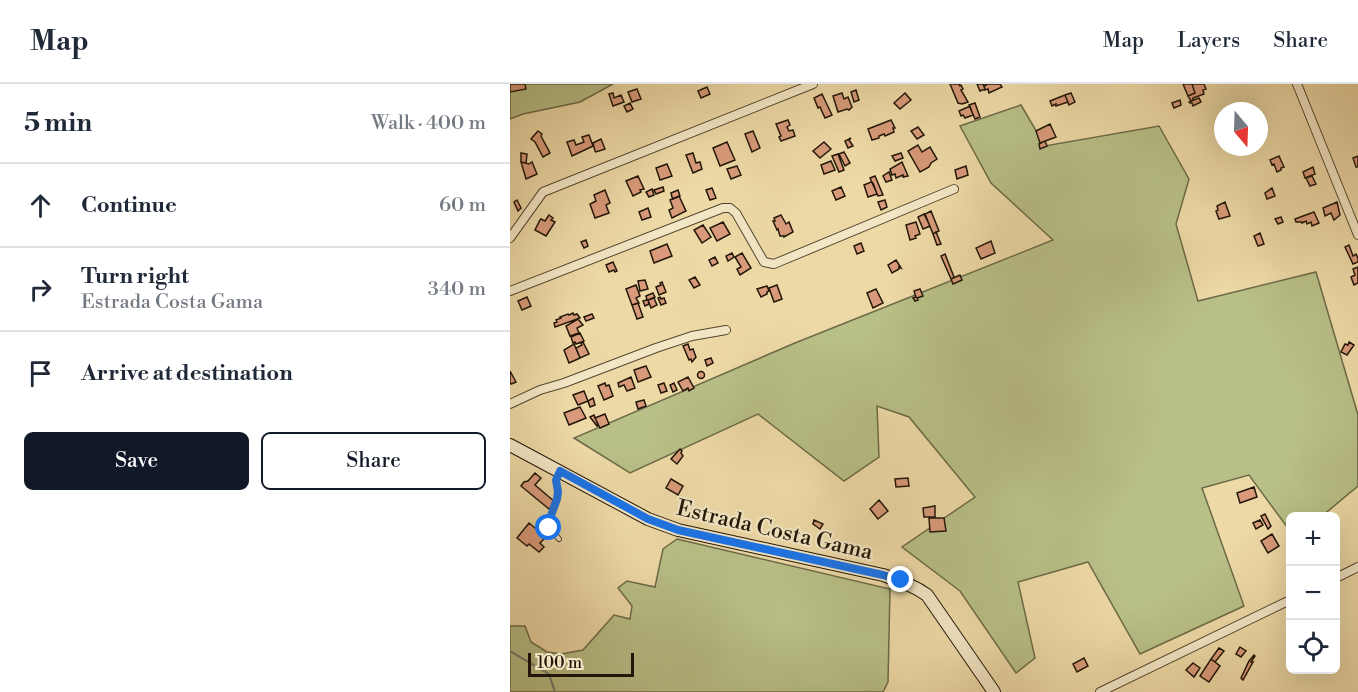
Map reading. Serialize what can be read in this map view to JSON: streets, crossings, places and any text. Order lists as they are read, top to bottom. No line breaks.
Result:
{"streets":{"main road":["Estrada Costa Gama"]},"scale_bar":"100 m","north":"bottom","page":{"header":"Map","nav":["Map","Layers","Share"],"heading":["5 min","Walk · 400 m"],"list":[["Continue","60 m"],["Turn right","Estrada Costa Gama","340 m"],"Arrive at destination"],"buttons":["Save","Share"],"map_buttons":["+","−"],"scale":"100 m"}}
